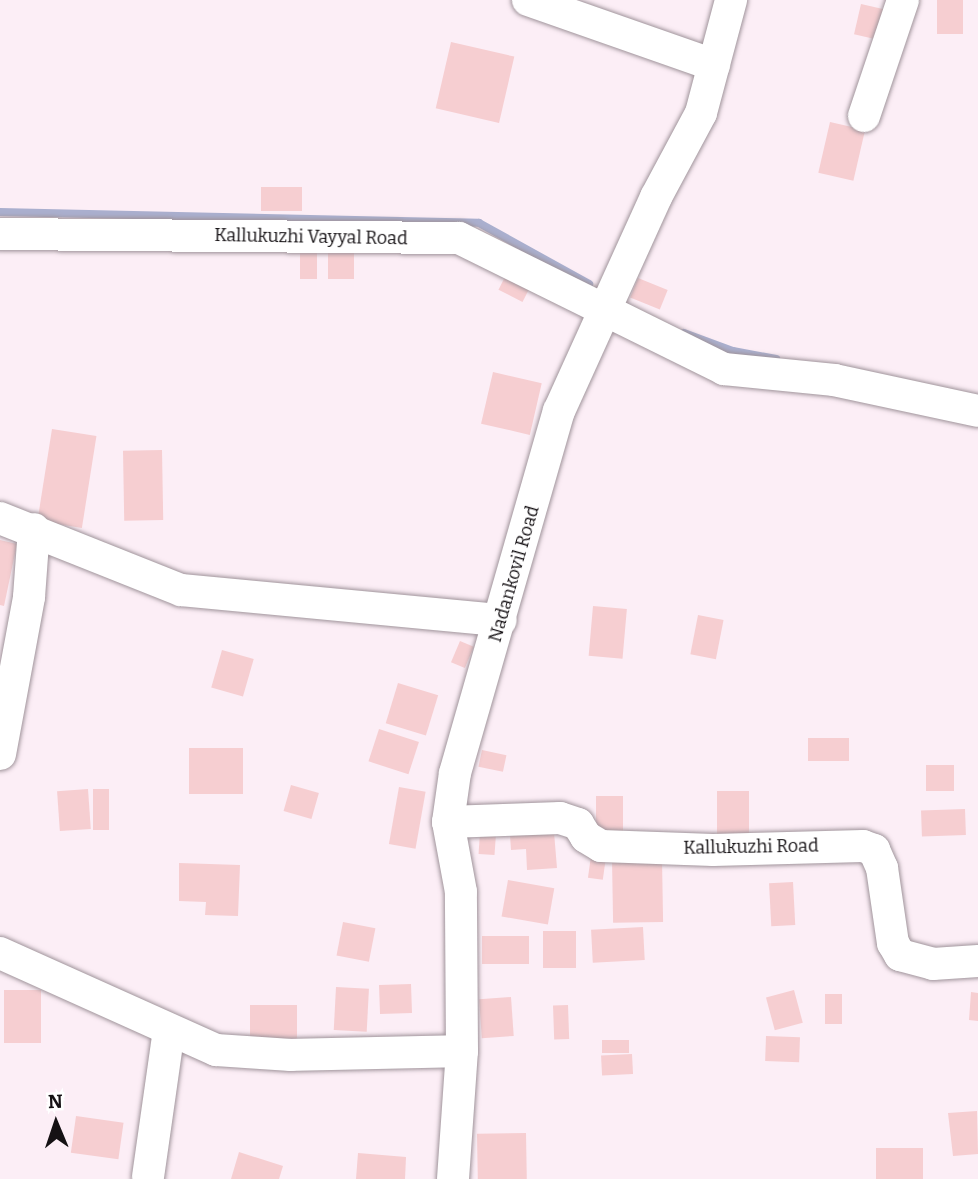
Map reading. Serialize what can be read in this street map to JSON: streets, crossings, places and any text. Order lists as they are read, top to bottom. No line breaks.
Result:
{"streets":{"street":["Kallukuzhi Vayyal Road","Nadankovil Road","Kallukuzhi Road"]},"crossings":[["Kallukuzhi Vayyal Road","Nadankovil Road"],["Nadankovil Road","Kallukuzhi Road"]],"north":"top"}
